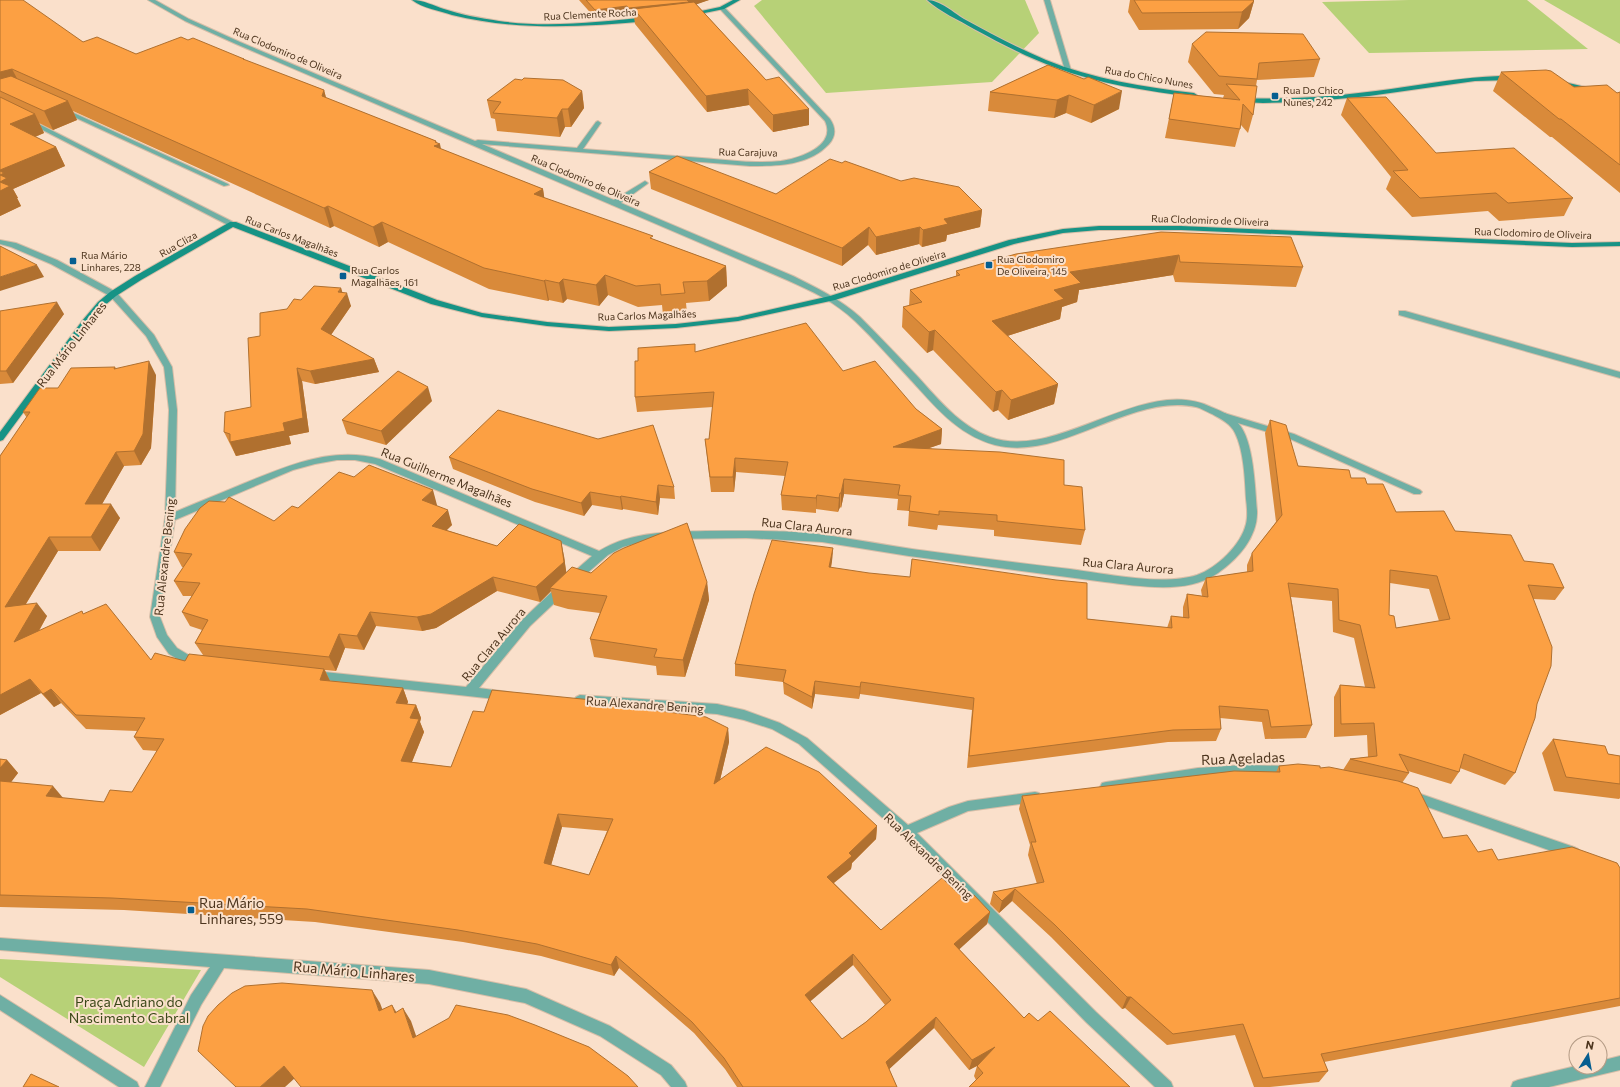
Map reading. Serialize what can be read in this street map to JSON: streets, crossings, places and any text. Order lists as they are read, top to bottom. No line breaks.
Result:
{"streets":{"street":["Rua Clemente Rocha","Rua Clodomiro de Oliveira","Rua do Chico Nunes","Rua Carajuva","Rua Carlos Magalhães","Rua Cliza","Rua Mário Linhares","Rua Guilherme Magalhães","Rua Clara Aurora","Rua Alexandre Bening","Rua Ageladas"]},"crossings":[["Rua Clodomiro de Oliveira","Rua Carajuva"],["Rua Clodomiro de Oliveira","Rua Carlos Magalhães"],["Rua Clodomiro de Oliveira","Rua Clara Aurora"],["Rua Carlos Magalhães","Rua Cliza"],["Rua Carlos Magalhães","Rua Clara Aurora"],["Rua Cliza","Rua Mário Linhares"],["Rua Cliza","Rua Alexandre Bening"],["Rua Mário Linhares","Rua Alexandre Bening"],["Rua Guilherme Magalhães","Rua Clara Aurora"],["Rua Guilherme Magalhães","Rua Alexandre Bening"]],"parks":["Praça Adriano do Nascimento Cabral"],"places":{"transit":["Rua Do Chico Nunes, 242","Rua Mário Linhares, 228","Rua Clodomiro De Oliveira, 145","Rua Carlos Magalhães, 161","Rua Mário Linhares, 559"]},"north":"top"}
